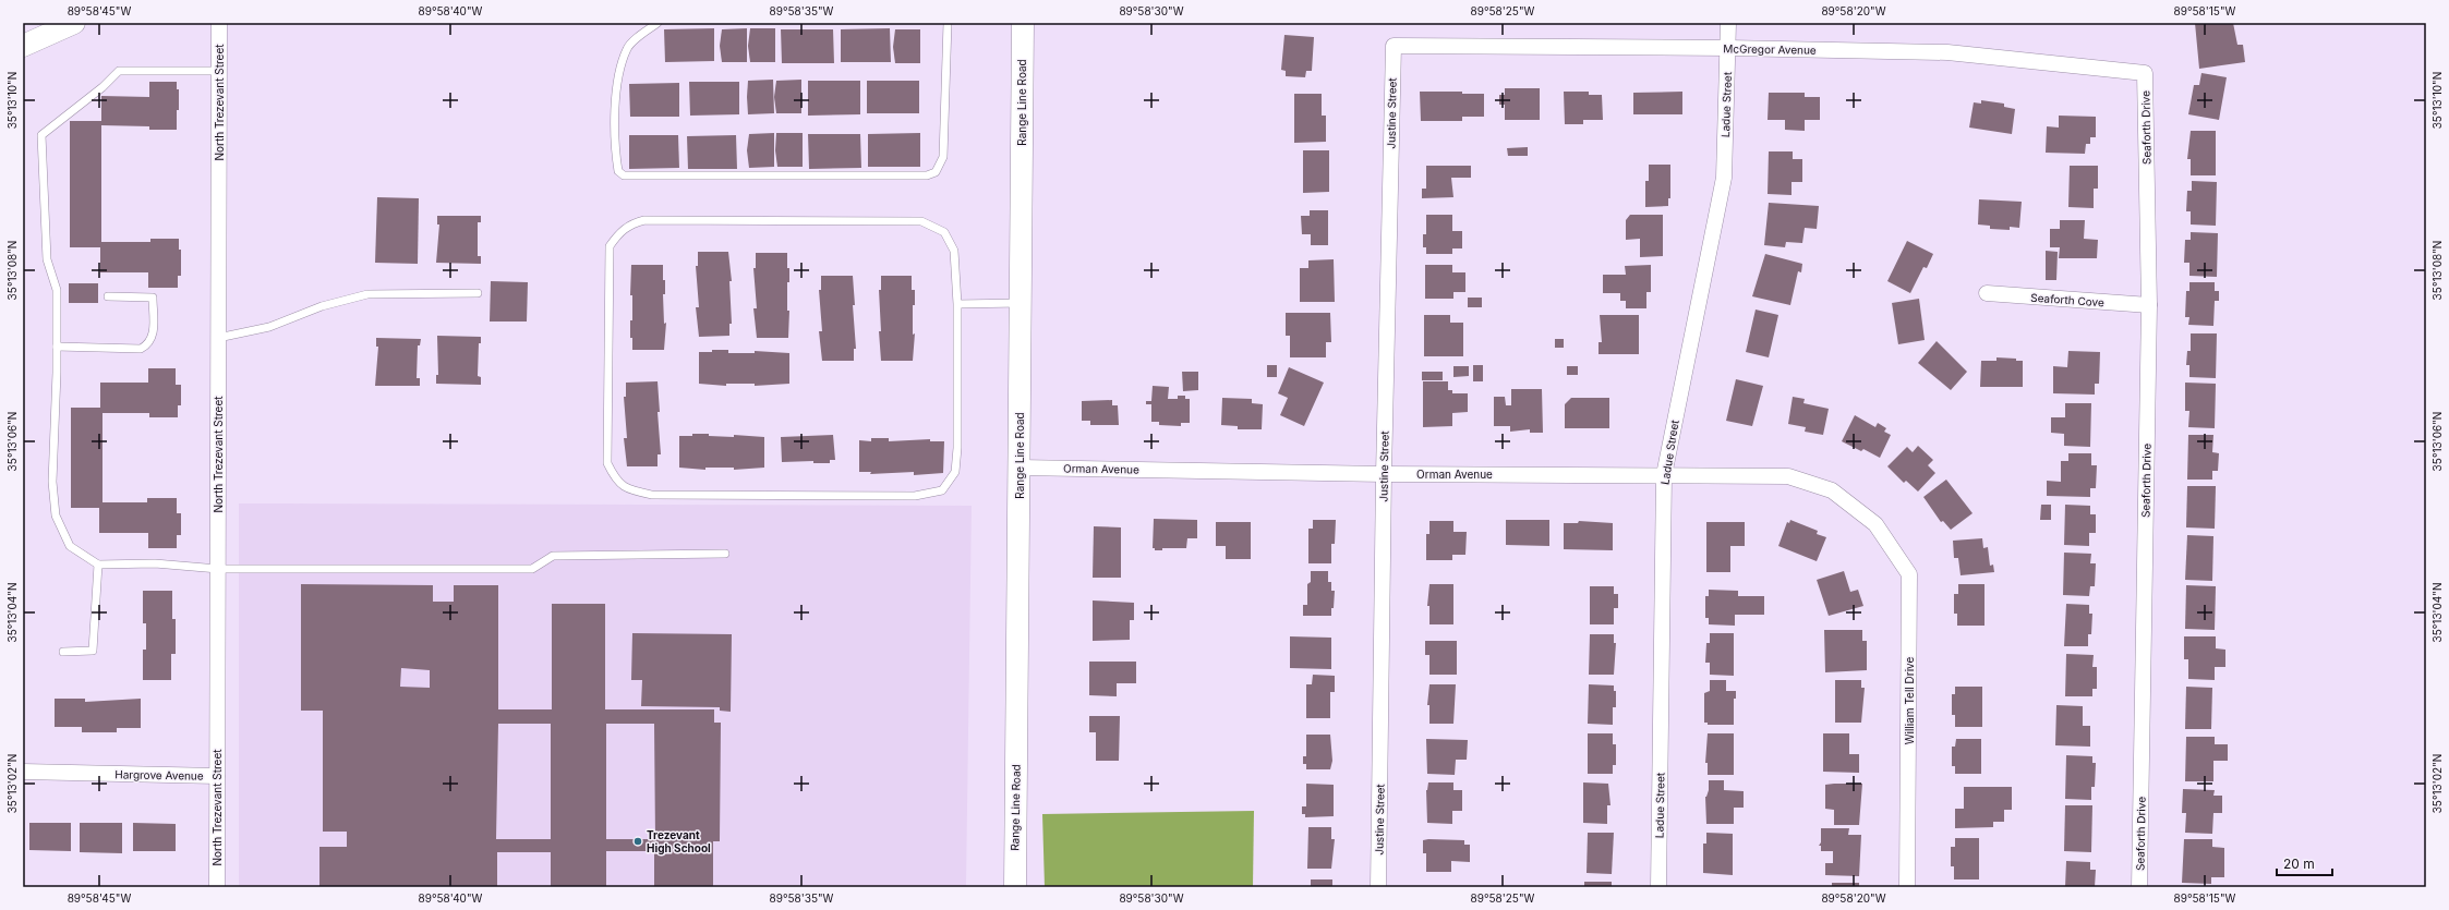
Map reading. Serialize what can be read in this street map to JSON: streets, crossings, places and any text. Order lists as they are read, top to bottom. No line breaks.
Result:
{"streets":{"main road":["Range Line Road"],"street":["McGregor Avenue","North Trezevant Street","Ladue Street","Justine Street","Seaforth Drive","Seaforth Cove","Orman Avenue","William Tell Drive","Hargrove Avenue"]},"crossings":[["McGregor Avenue","Ladue Street"],["McGregor Avenue","Justine Street"],["McGregor Avenue","Seaforth Drive"],["North Trezevant Street","Hargrove Avenue"],["Range Line Road","Orman Avenue"],["Ladue Street","Orman Avenue"],["Justine Street","Orman Avenue"],["Seaforth Drive","Seaforth Cove"],["Orman Avenue","William Tell Drive"]],"places":["Trezevant High School"],"scale_bar":"20 m","coordinates":["89°58'45\"W","89°58'40\"W","89°58'35\"W","89°58'30\"W","89°58'25\"W","89°58'20\"W","89°58'15\"W","35°13'10\"N","35°13'08\"N","35°13'06\"N","35°13'04\"N","35°13'02\"N"]}
